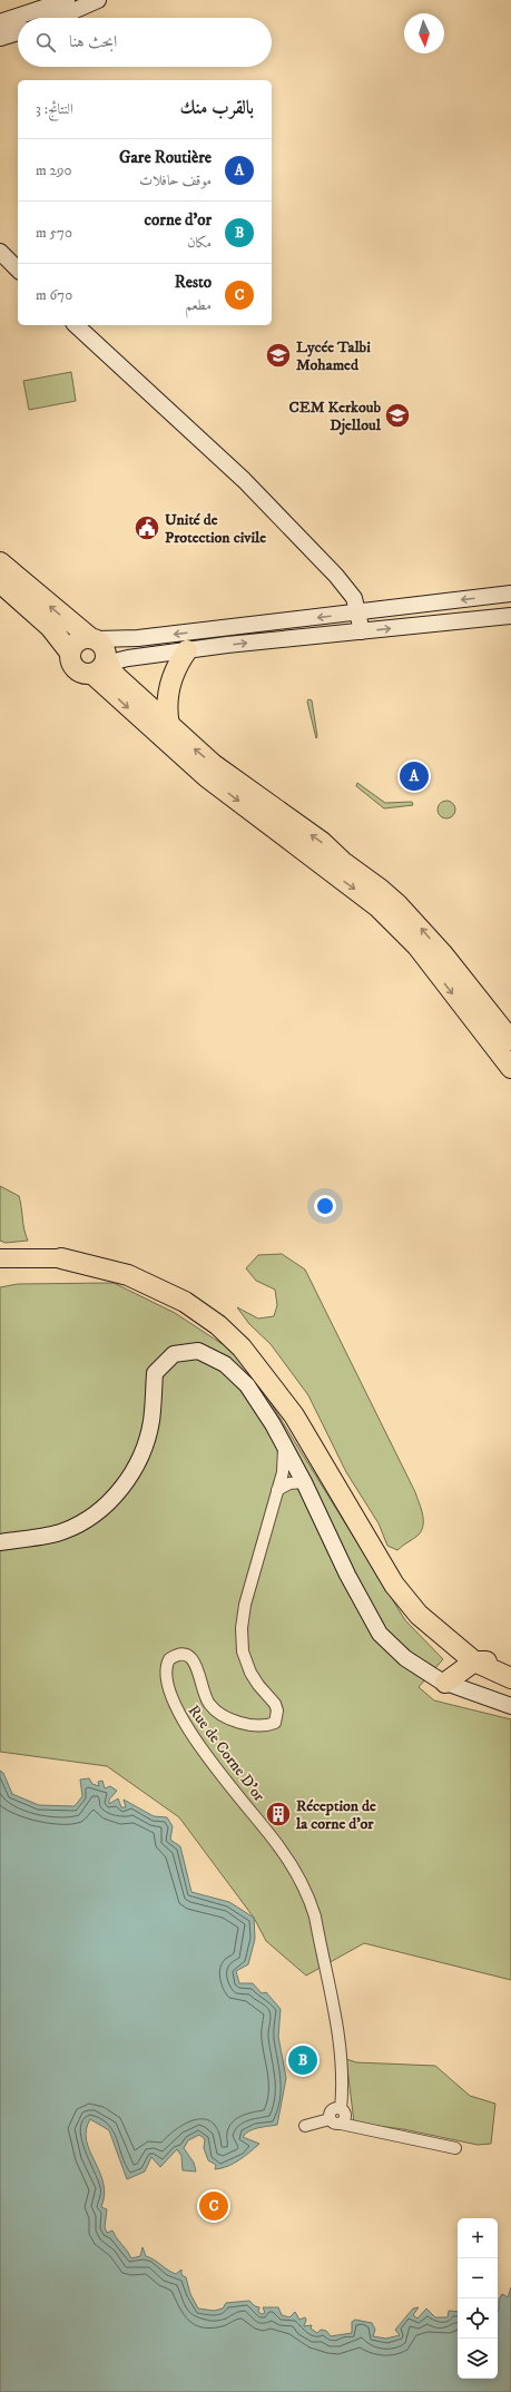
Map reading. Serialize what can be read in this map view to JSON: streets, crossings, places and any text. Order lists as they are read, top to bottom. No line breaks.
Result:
{"streets":{"street":["Rue de Corne D'or"]},"places":{"school or university":["Lycée Talbi Mohamed","CEM Kerkoub Djelloul"],"public building":["Unité de Protection civile"],"building":["Réception de la corne d'or"]},"north":"bottom","page":{"search":"ابحث هنا","heading":["بالقرب منك","النتائج: 3"],"list":[{"mark":"A","name":"Gare Routière","note":"موقف حافلات","value":"290 m"},{"mark":"B","name":"corne d'or","note":"مكان","value":"570 m"},{"mark":"C","name":"Resto","note":"مطعم","value":"670 m"}],"pins":["A","B","C"],"map_buttons":["+","−"]}}
